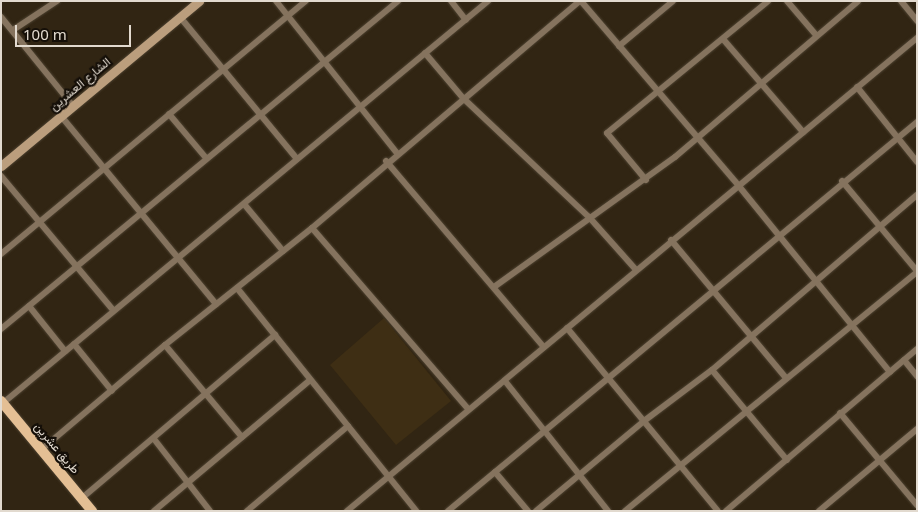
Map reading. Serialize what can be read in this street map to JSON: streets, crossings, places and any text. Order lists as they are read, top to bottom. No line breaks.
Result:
{"streets":{"main road":["طريق عشرين"],"street":["الشارع العشرين"]},"scale_bar":"100 m"}
